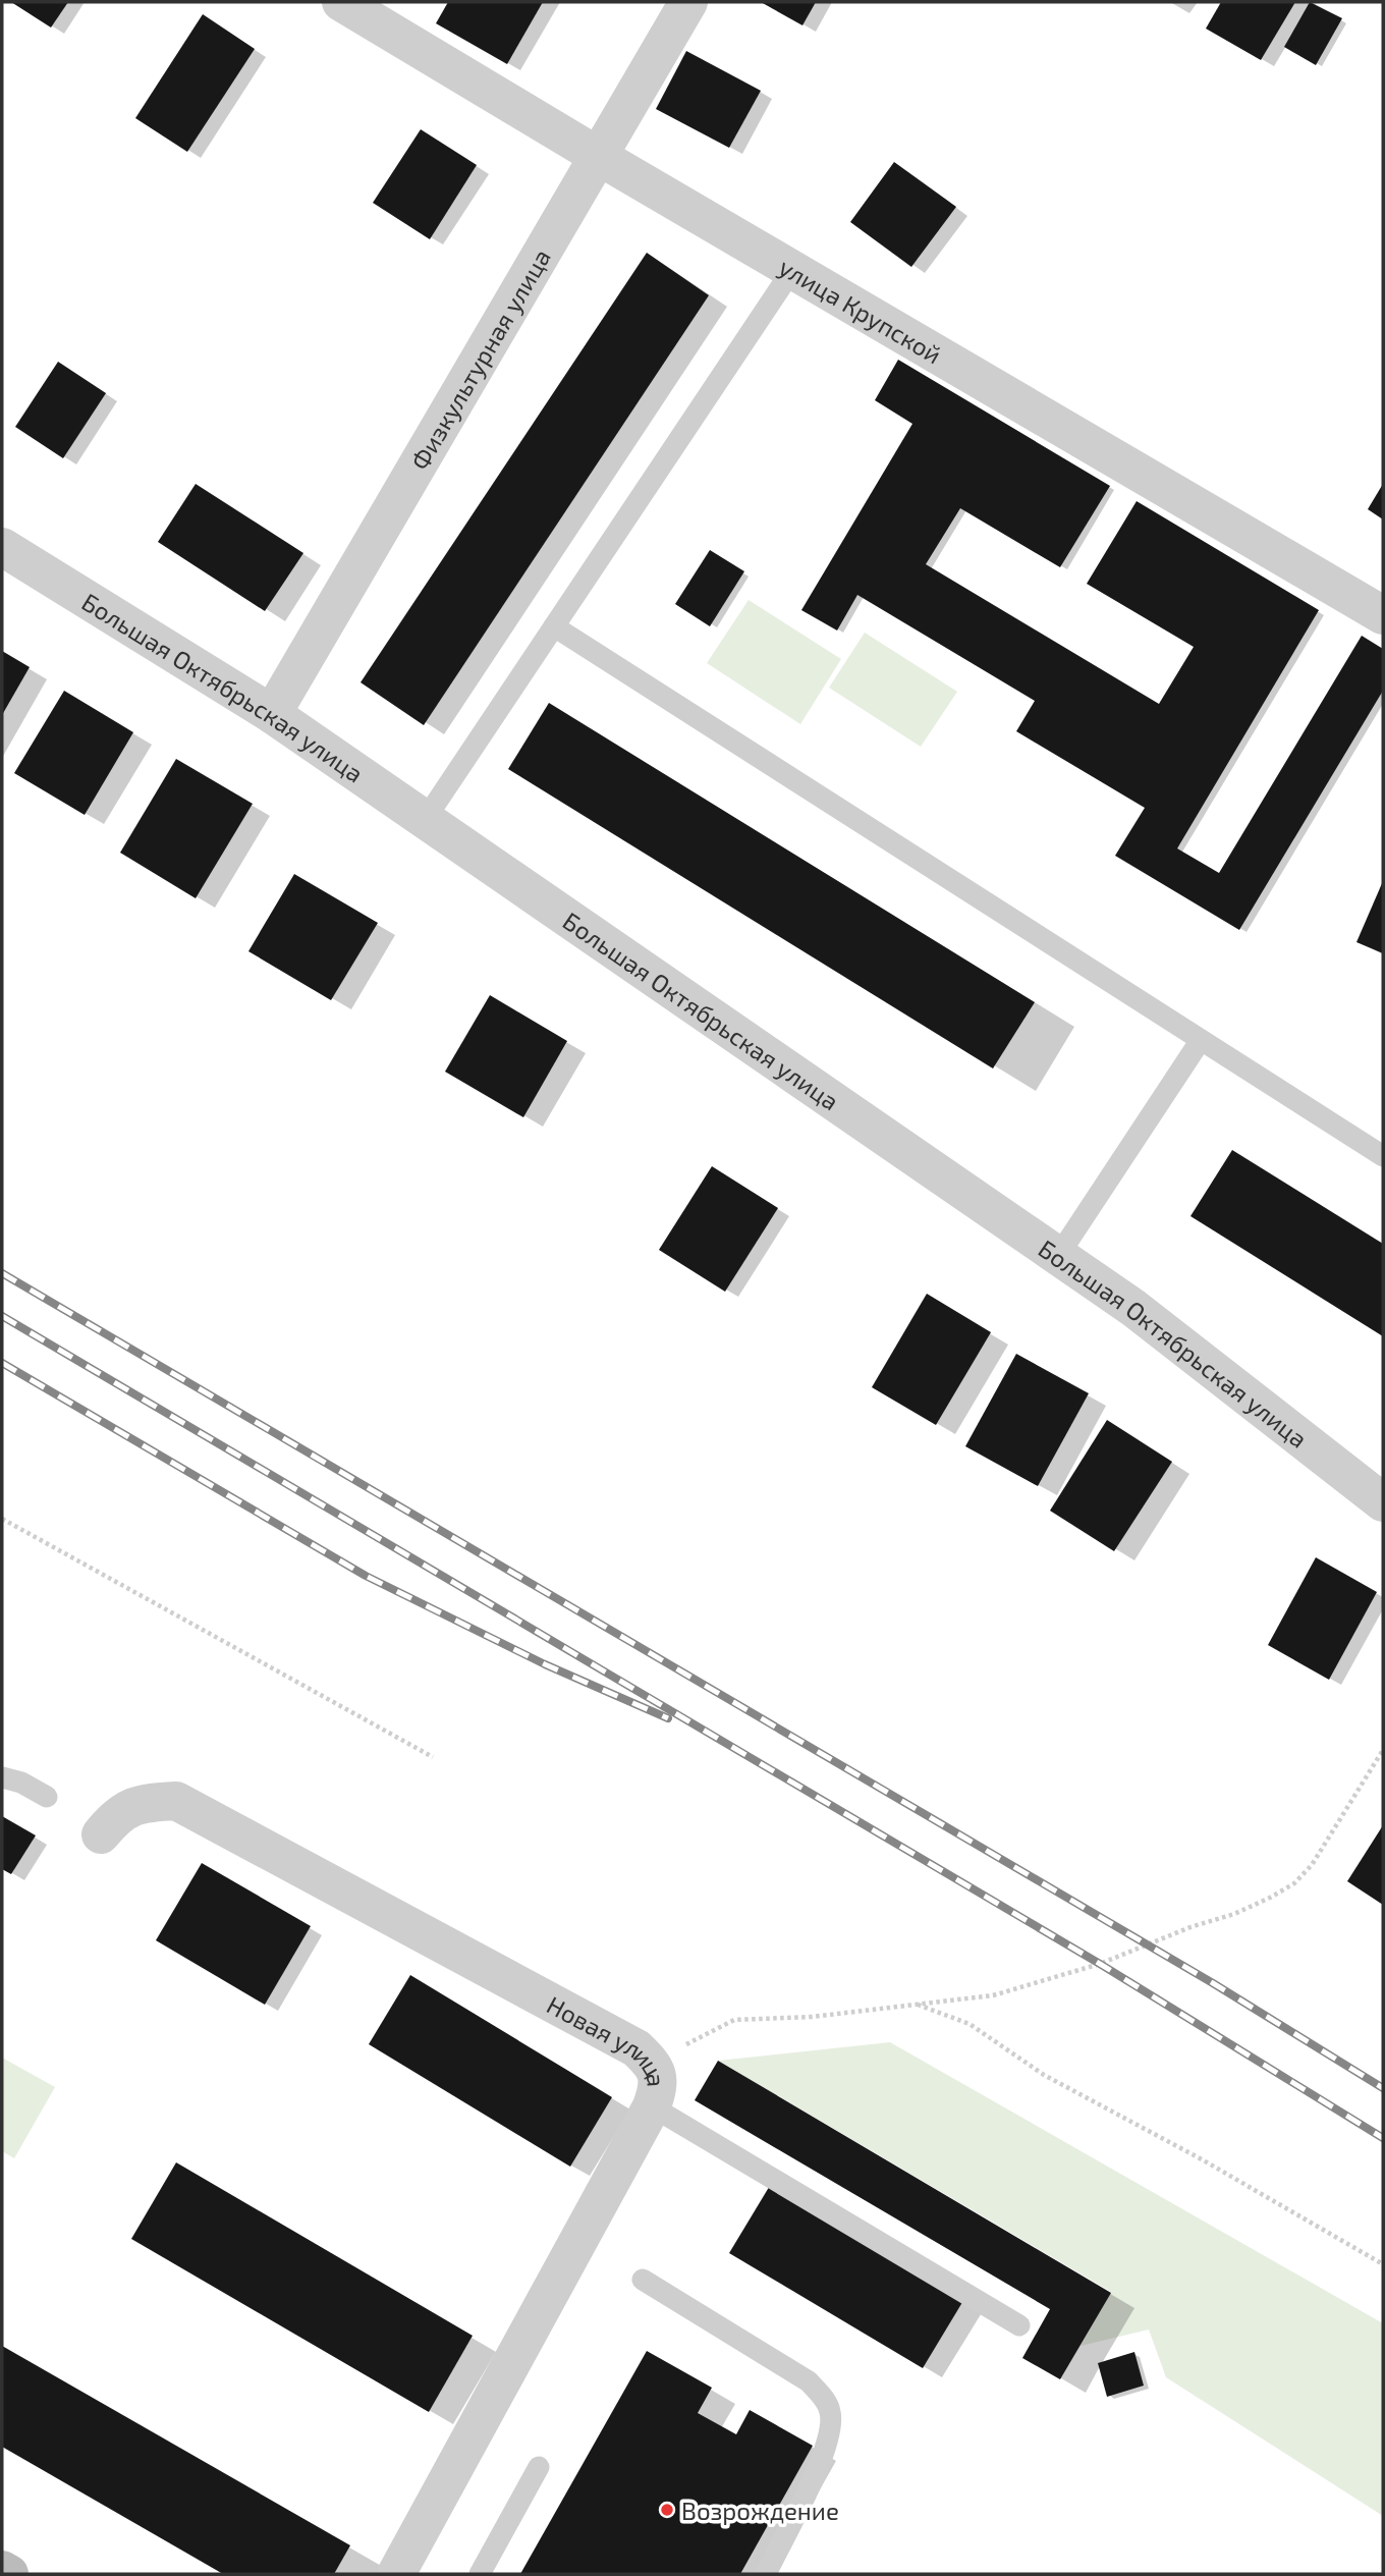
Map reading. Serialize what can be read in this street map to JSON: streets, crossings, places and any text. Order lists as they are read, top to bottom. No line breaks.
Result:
{"streets":{"street":["улица Крупской","Физкультурная улица","Большая Октябрьская улица","Новая улица"]},"crossings":[["улица Крупской","Физкультурная улица"],["Физкультурная улица","Большая Октябрьская улица"]],"places":["Возрождение"]}
